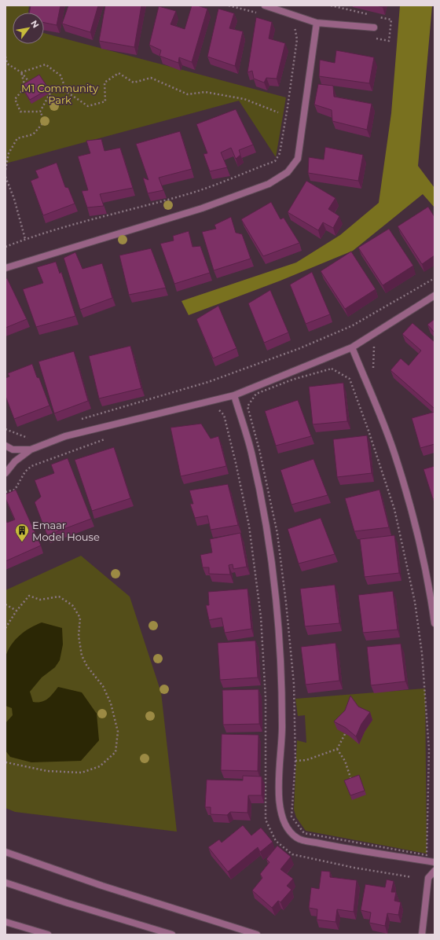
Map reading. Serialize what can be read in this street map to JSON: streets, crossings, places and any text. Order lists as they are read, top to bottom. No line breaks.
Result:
{"parks":["M1 Community Park"],"places":{"building":["Emaar Model House"]},"north":"top right"}
